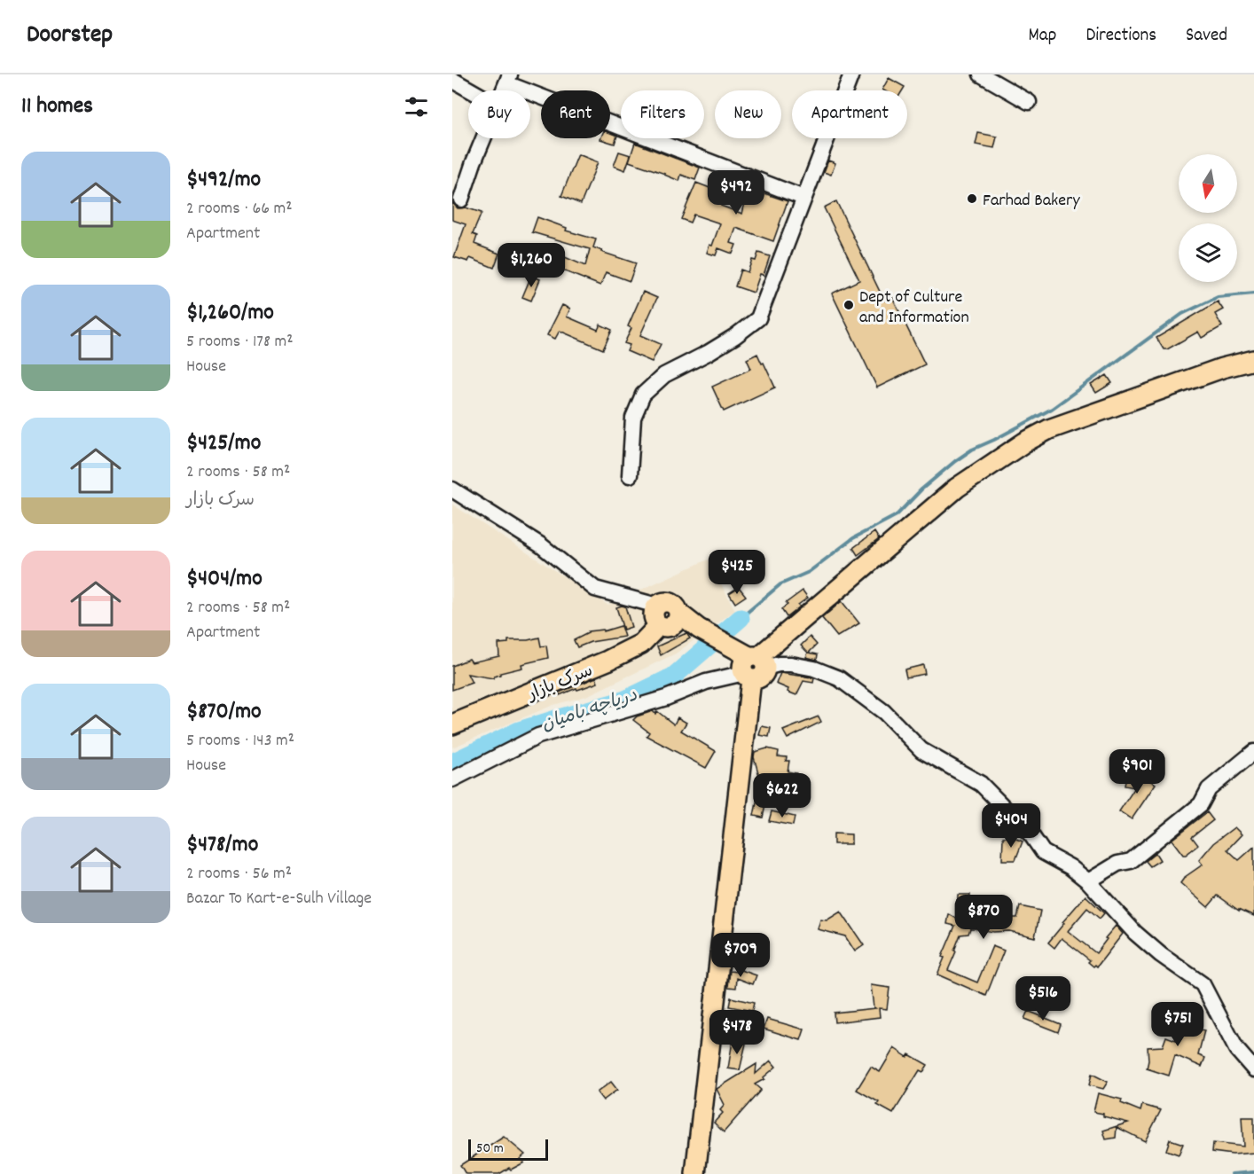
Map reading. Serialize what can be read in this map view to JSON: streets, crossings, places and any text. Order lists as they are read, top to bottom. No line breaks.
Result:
{"streets":{"main road":["سرک بازار"]},"water":["دریاچه بامیان"],"places":["Farhad Bakery","Dept of Culture and Information"],"scale_bar":"50 m","north":"bottom","page":{"header":"Doorstep","nav":["Map","Directions","Saved"],"heading":"11 homes","chip":["Buy","Rent","Filters","New","Apartment"],"list":[{"name":"$492/mo","note":"2 rooms · 66 m² · Apartment"},{"name":"$1,260/mo","note":"5 rooms · 178 m² · House"},{"name":"$425/mo","note":"2 rooms · 58 m² · سرک بازار"},{"name":"$404/mo","note":"2 rooms · 58 m² · Apartment"},{"name":"$870/mo","note":"5 rooms · 143 m² · House"},{"name":"$478/mo","note":"2 rooms · 56 m² · Bazar To Kart-e-Sulh Village"}],"price":["$492","$1,260","$425","$901","$622","$404","$870","$709","$516","$751","$478"],"scale":"50 m"}}
